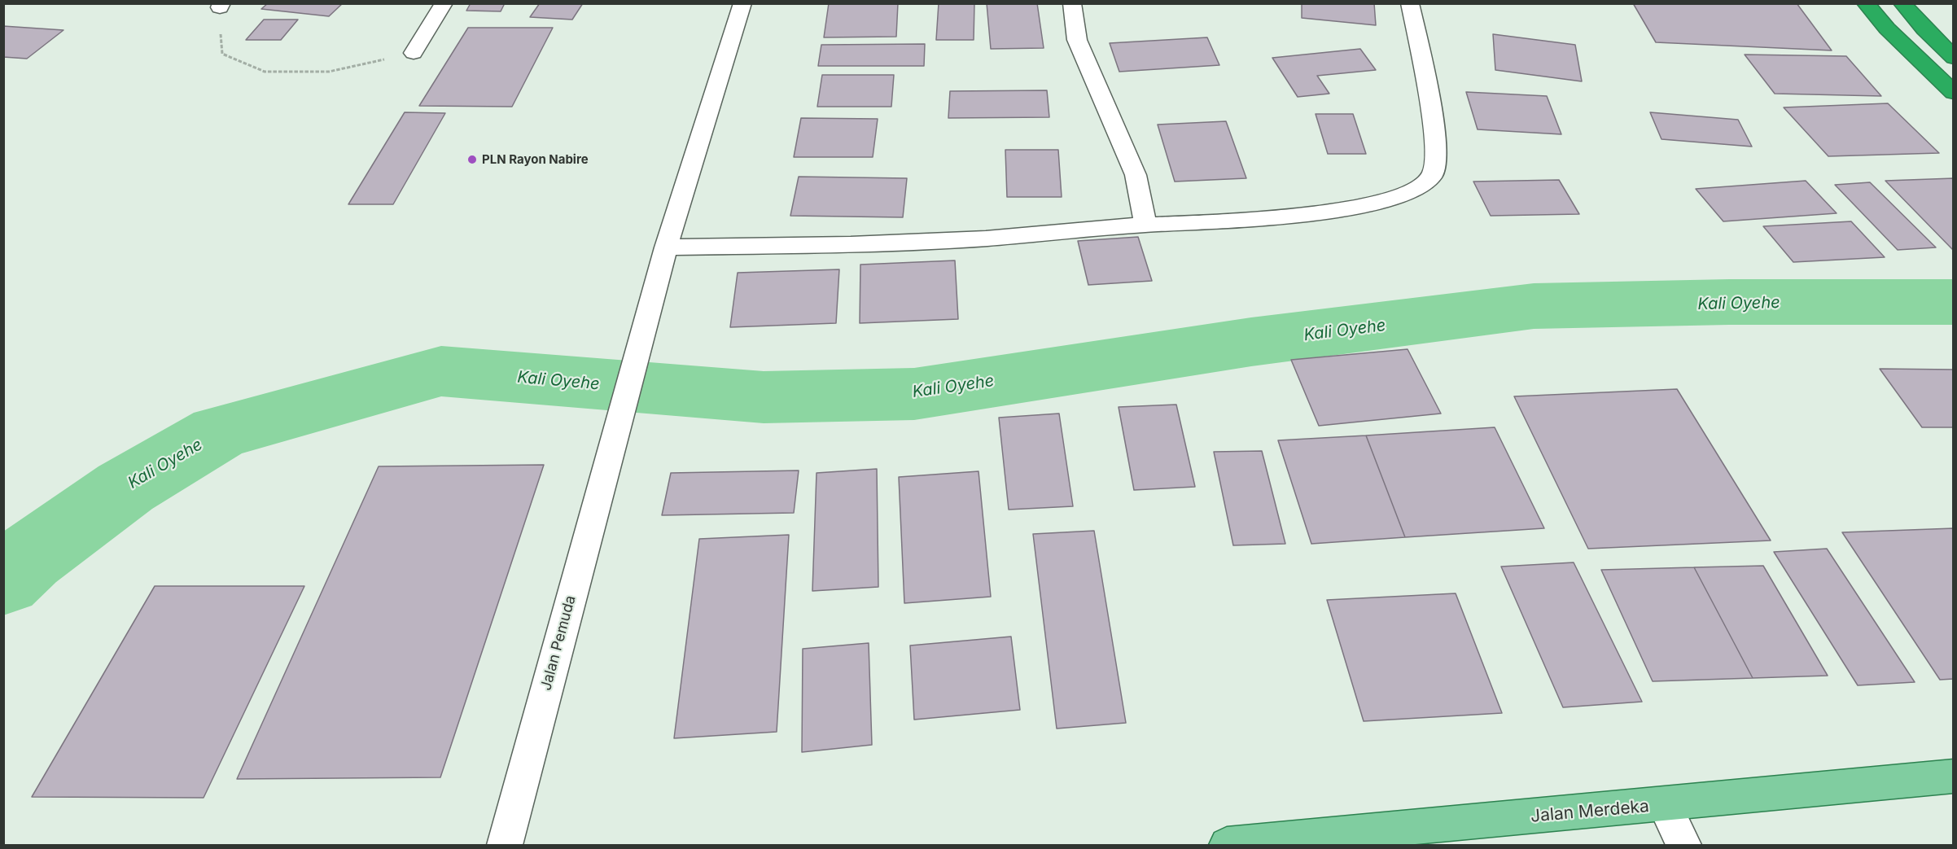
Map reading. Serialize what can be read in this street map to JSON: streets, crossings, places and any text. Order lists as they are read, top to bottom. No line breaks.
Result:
{"streets":{"main road":["Jalan Merdeka"],"street":["Jalan Pemuda"]},"water":["Kali Oyehe"],"places":["PLN Rayon Nabire"]}
